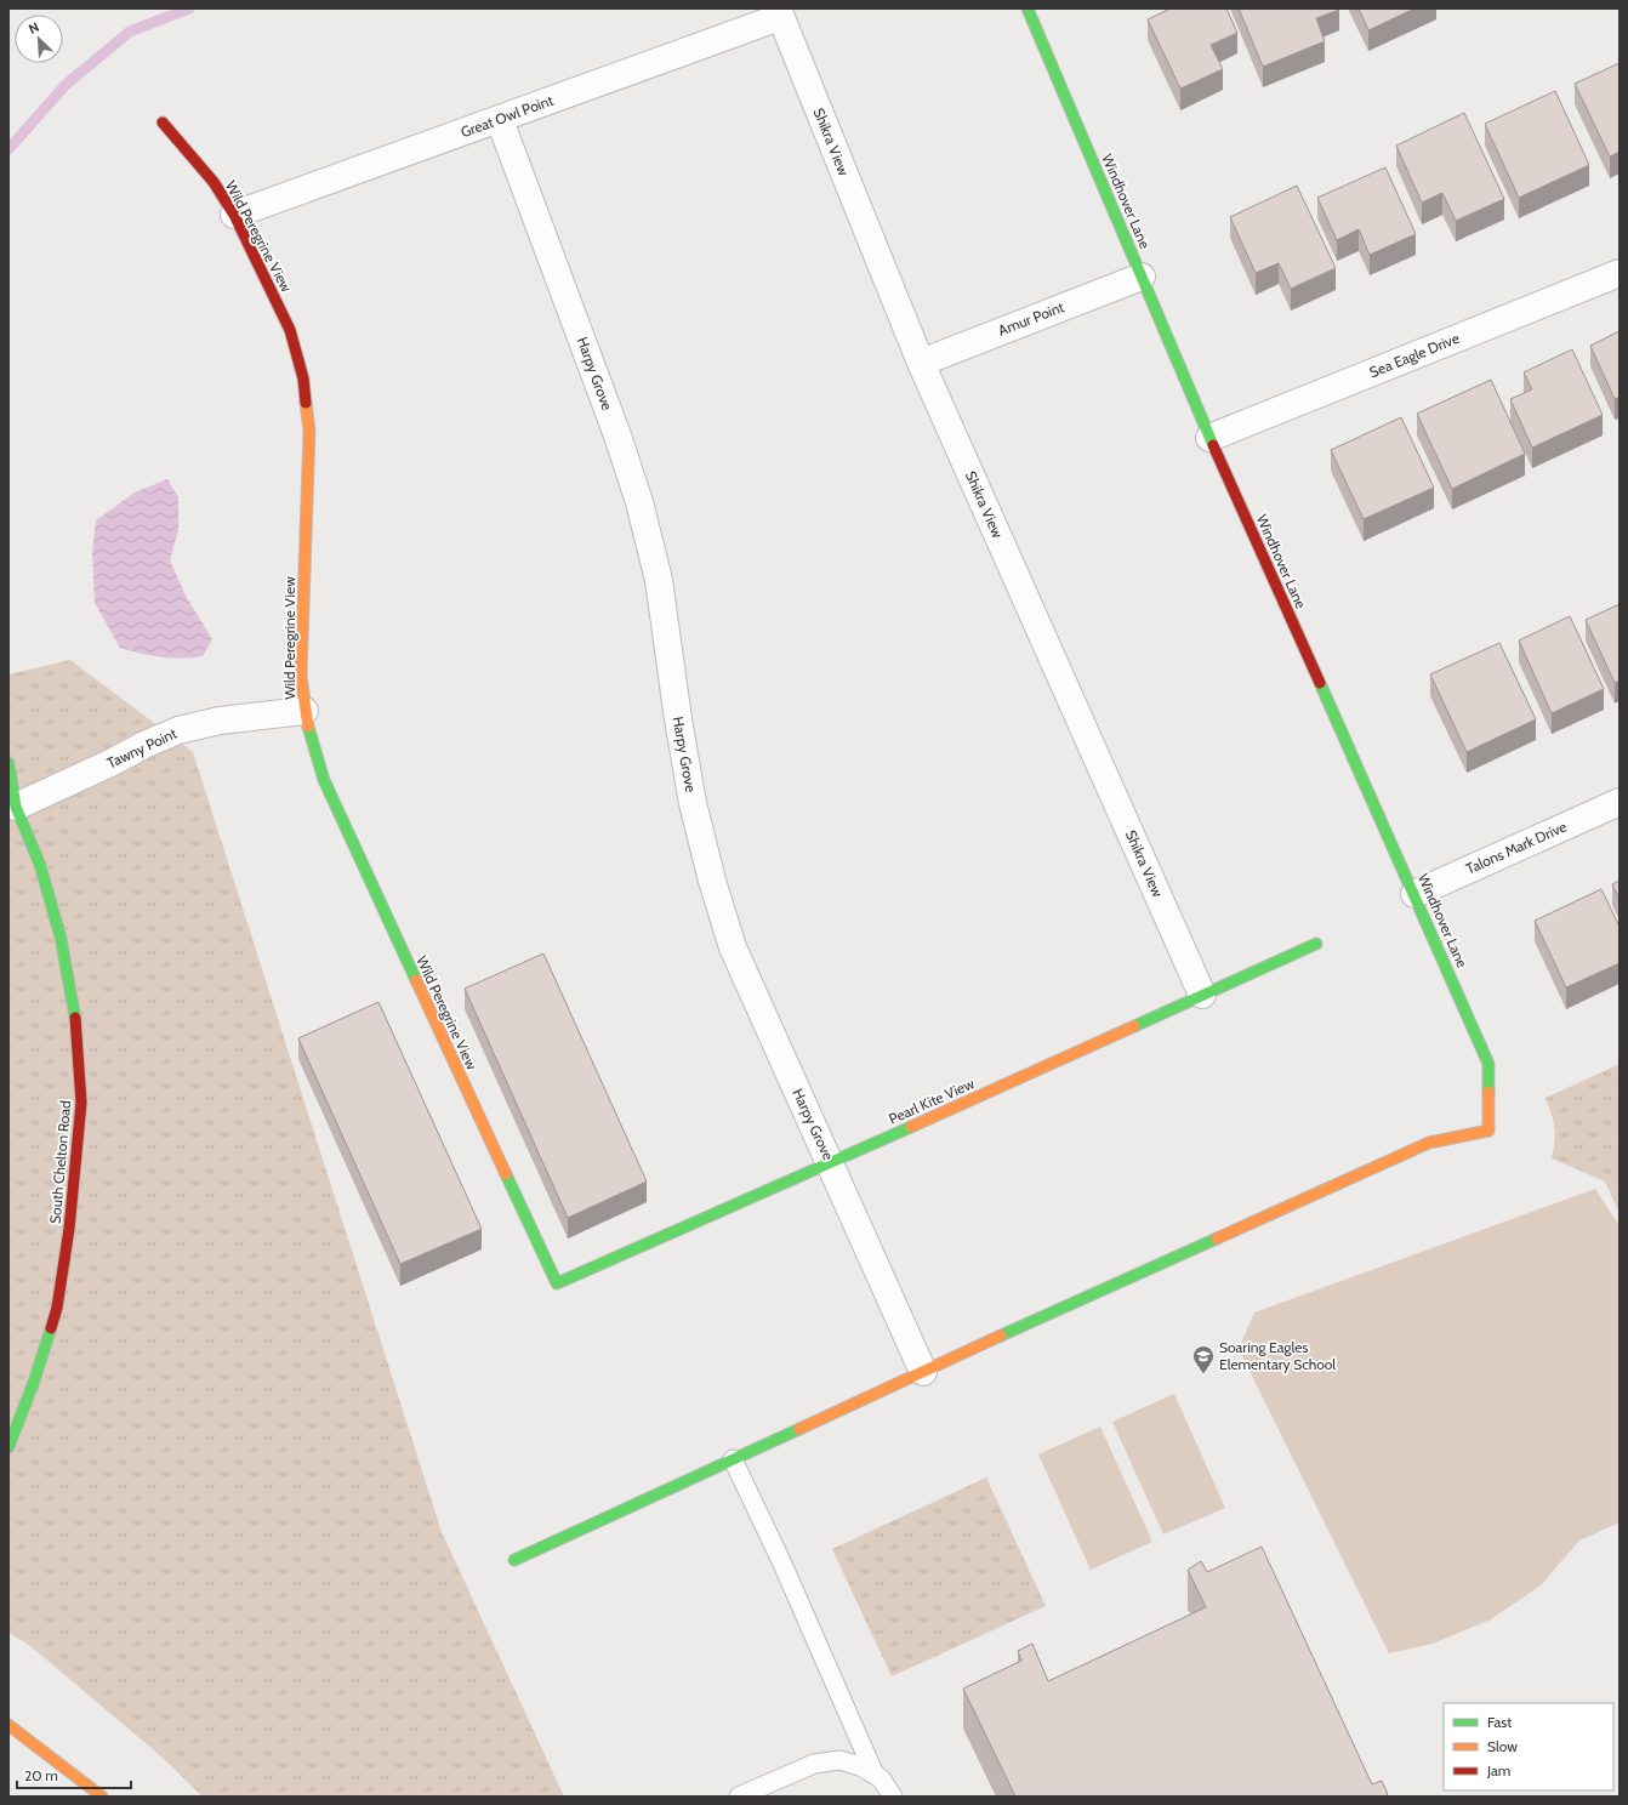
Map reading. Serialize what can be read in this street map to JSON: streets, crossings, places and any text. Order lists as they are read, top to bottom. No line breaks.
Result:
{"streets":{"street":["Great Owl Point","Shikra View","Windhover Lane","Wild Peregrine View","Amur Point","Sea Eagle Drive","Harpy Grove","Tawny Point","Talons Mark Drive","Pearl Kite View","South Chelton Road"]},"crossings":[["Great Owl Point","Shikra View"],["Great Owl Point","Wild Peregrine View"],["Great Owl Point","Harpy Grove"],["Shikra View","Amur Point"],["Shikra View","Pearl Kite View"],["Windhover Lane","Amur Point"],["Windhover Lane","Sea Eagle Drive"],["Windhover Lane","Harpy Grove"],["Windhover Lane","Talons Mark Drive"],["Wild Peregrine View","Tawny Point"],["Wild Peregrine View","Pearl Kite View"],["Harpy Grove","Pearl Kite View"],["Tawny Point","South Chelton Road"]],"places":{"school or university":["Soaring Eagles Elementary School"]},"legend":["Fast","Slow","Jam"],"scale_bar":"20 m","north":"top left"}
